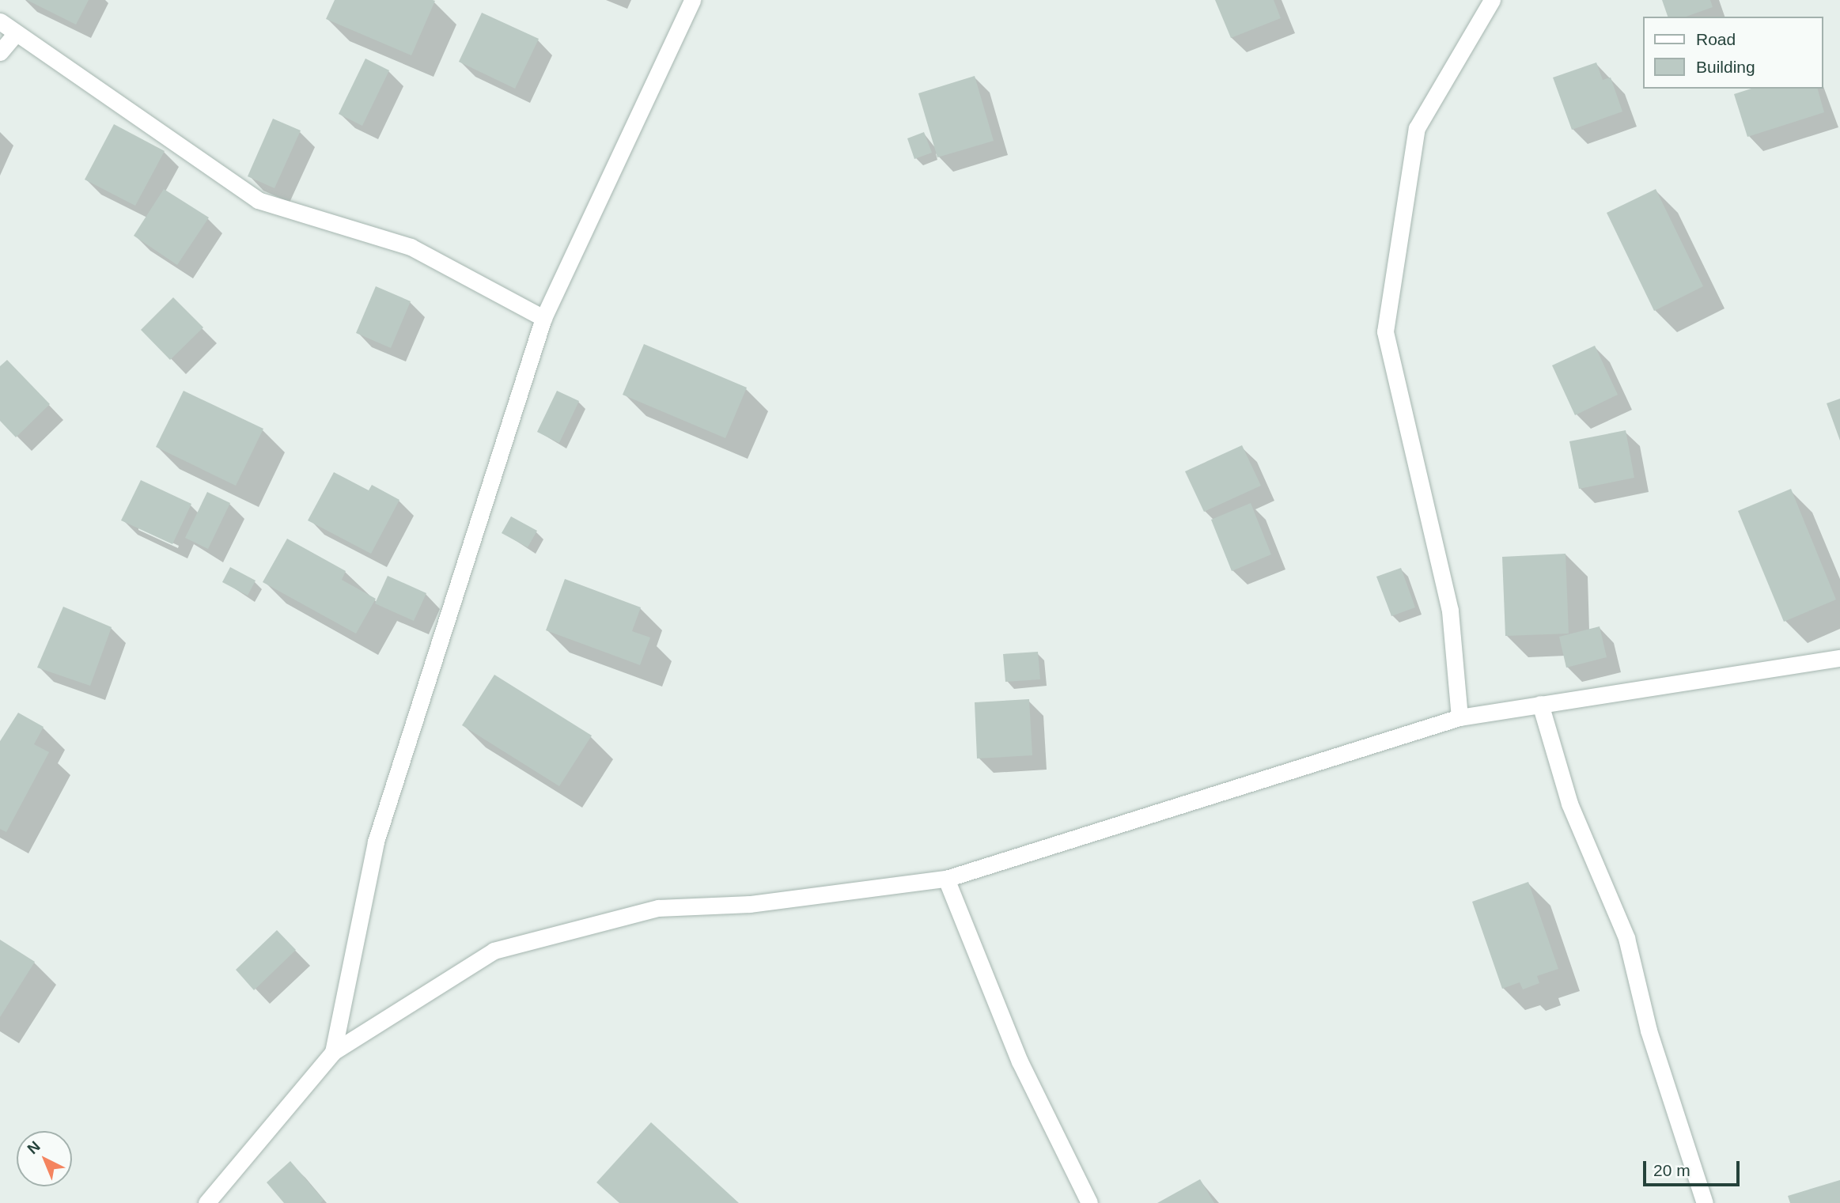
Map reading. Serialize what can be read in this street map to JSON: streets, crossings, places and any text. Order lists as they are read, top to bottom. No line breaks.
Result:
{"legend":["Road","Building"],"scale_bar":"20 m","north":"top left"}
